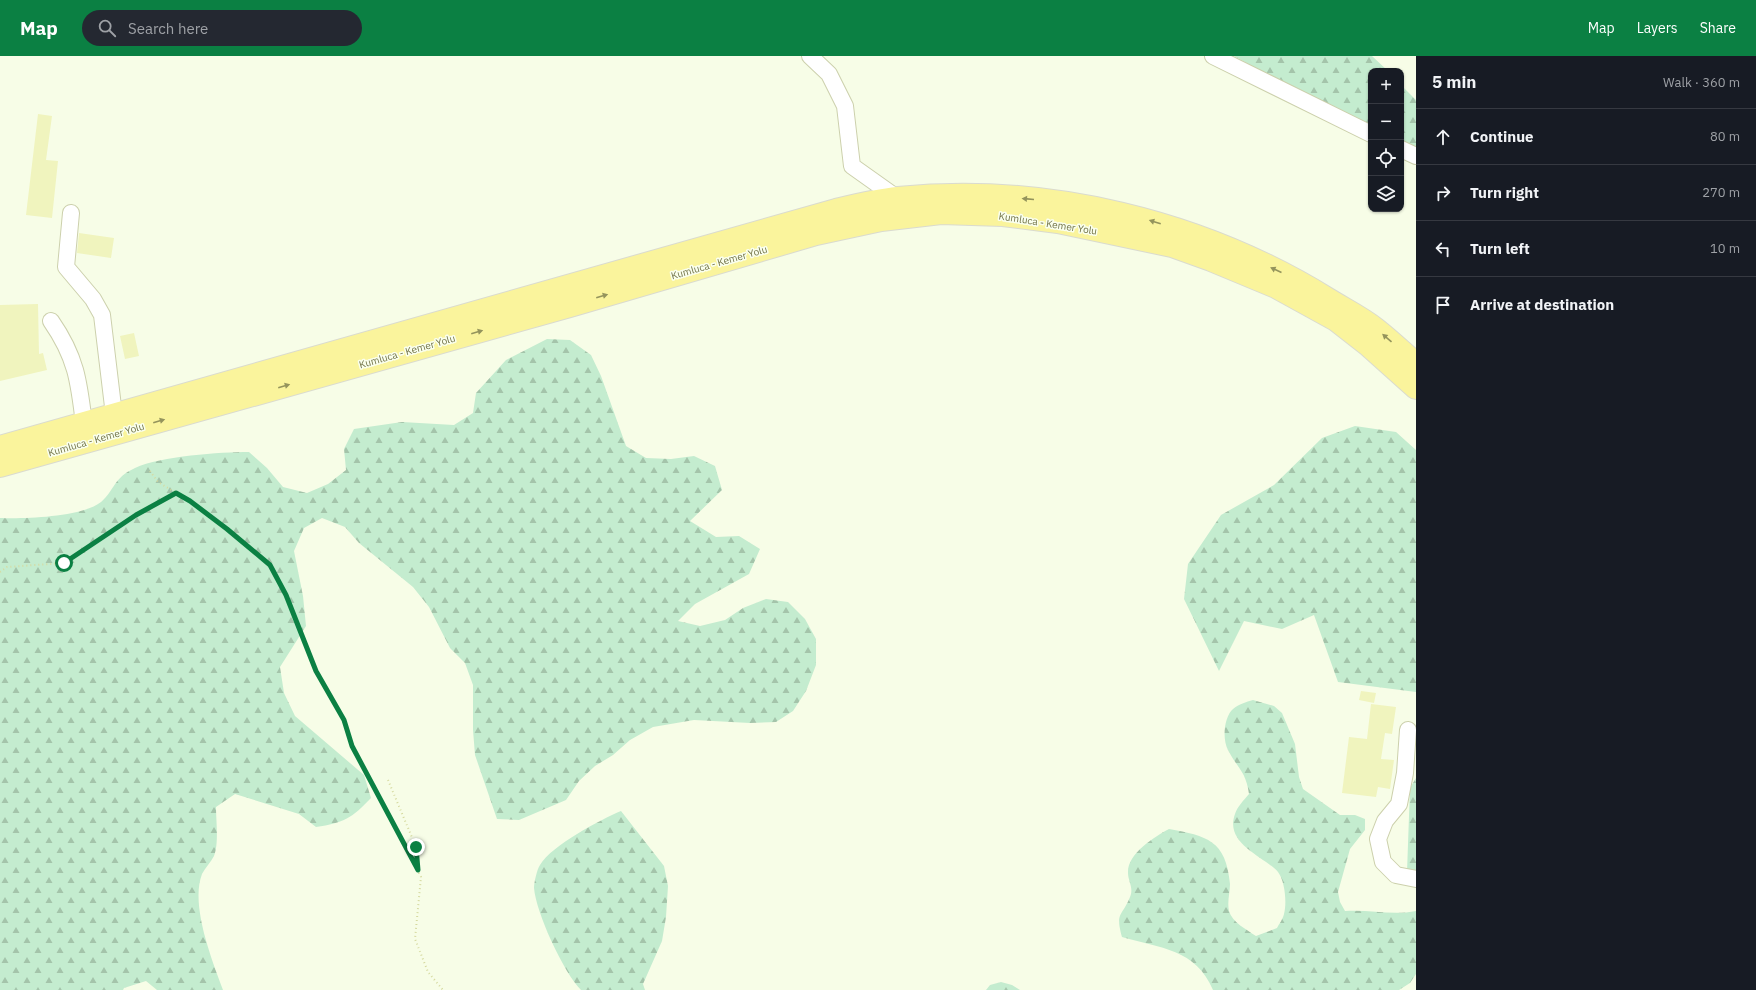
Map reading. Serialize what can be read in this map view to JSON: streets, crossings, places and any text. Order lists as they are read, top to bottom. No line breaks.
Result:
{"streets":{"highway":["Kumluca - Kemer Yolu"]},"page":{"header":"Map","search":"Search here","nav":["Map","Layers","Share"],"heading":["5 min","Walk · 360 m"],"map_buttons":["+","−"],"list":[["Continue","80 m"],["Turn right","270 m"],["Turn left","10 m"],"Arrive at destination"]}}
